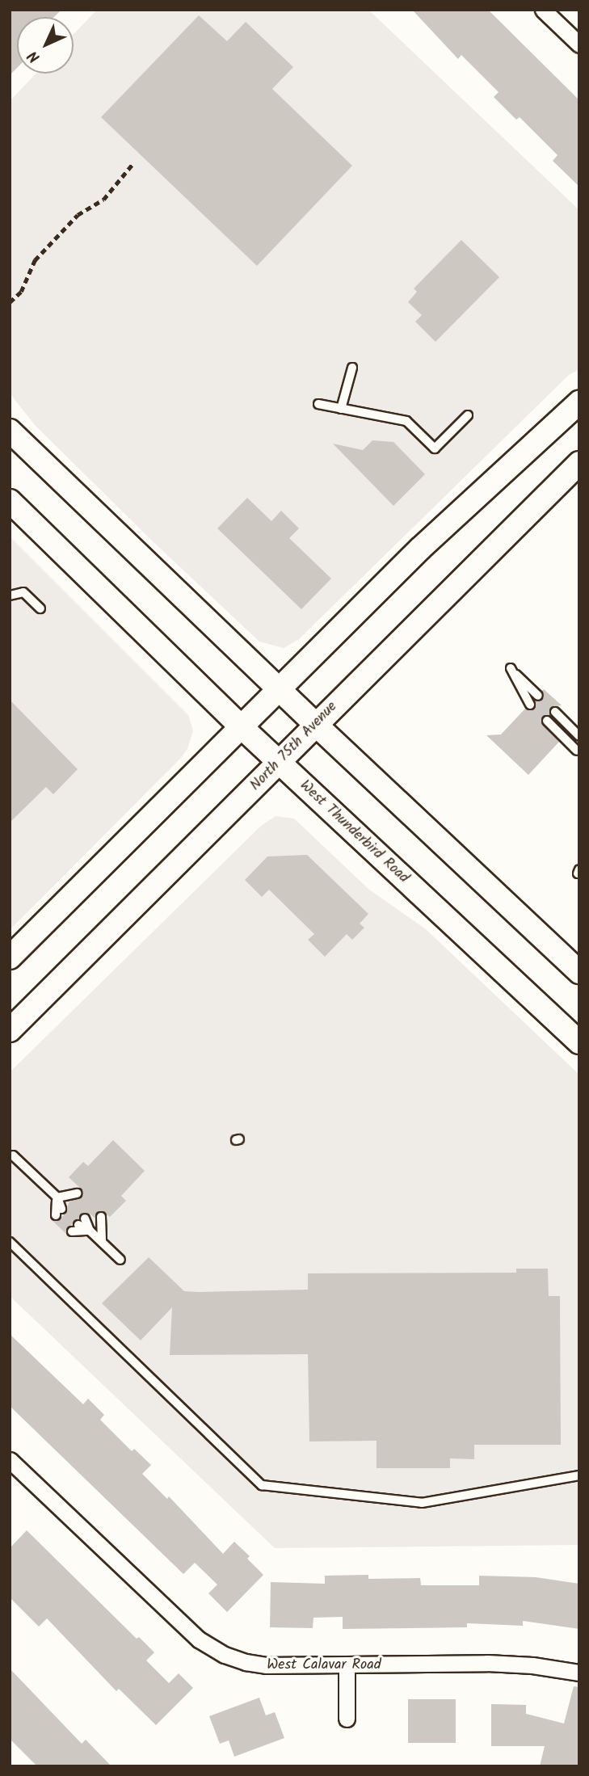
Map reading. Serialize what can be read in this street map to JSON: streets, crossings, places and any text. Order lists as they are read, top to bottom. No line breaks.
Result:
{"streets":{"main road":["North 75th Avenue","West Thunderbird Road"],"street":["West Calavar Road"]},"crossings":[["North 75th Avenue","West Thunderbird Road"]],"north":"bottom left"}
